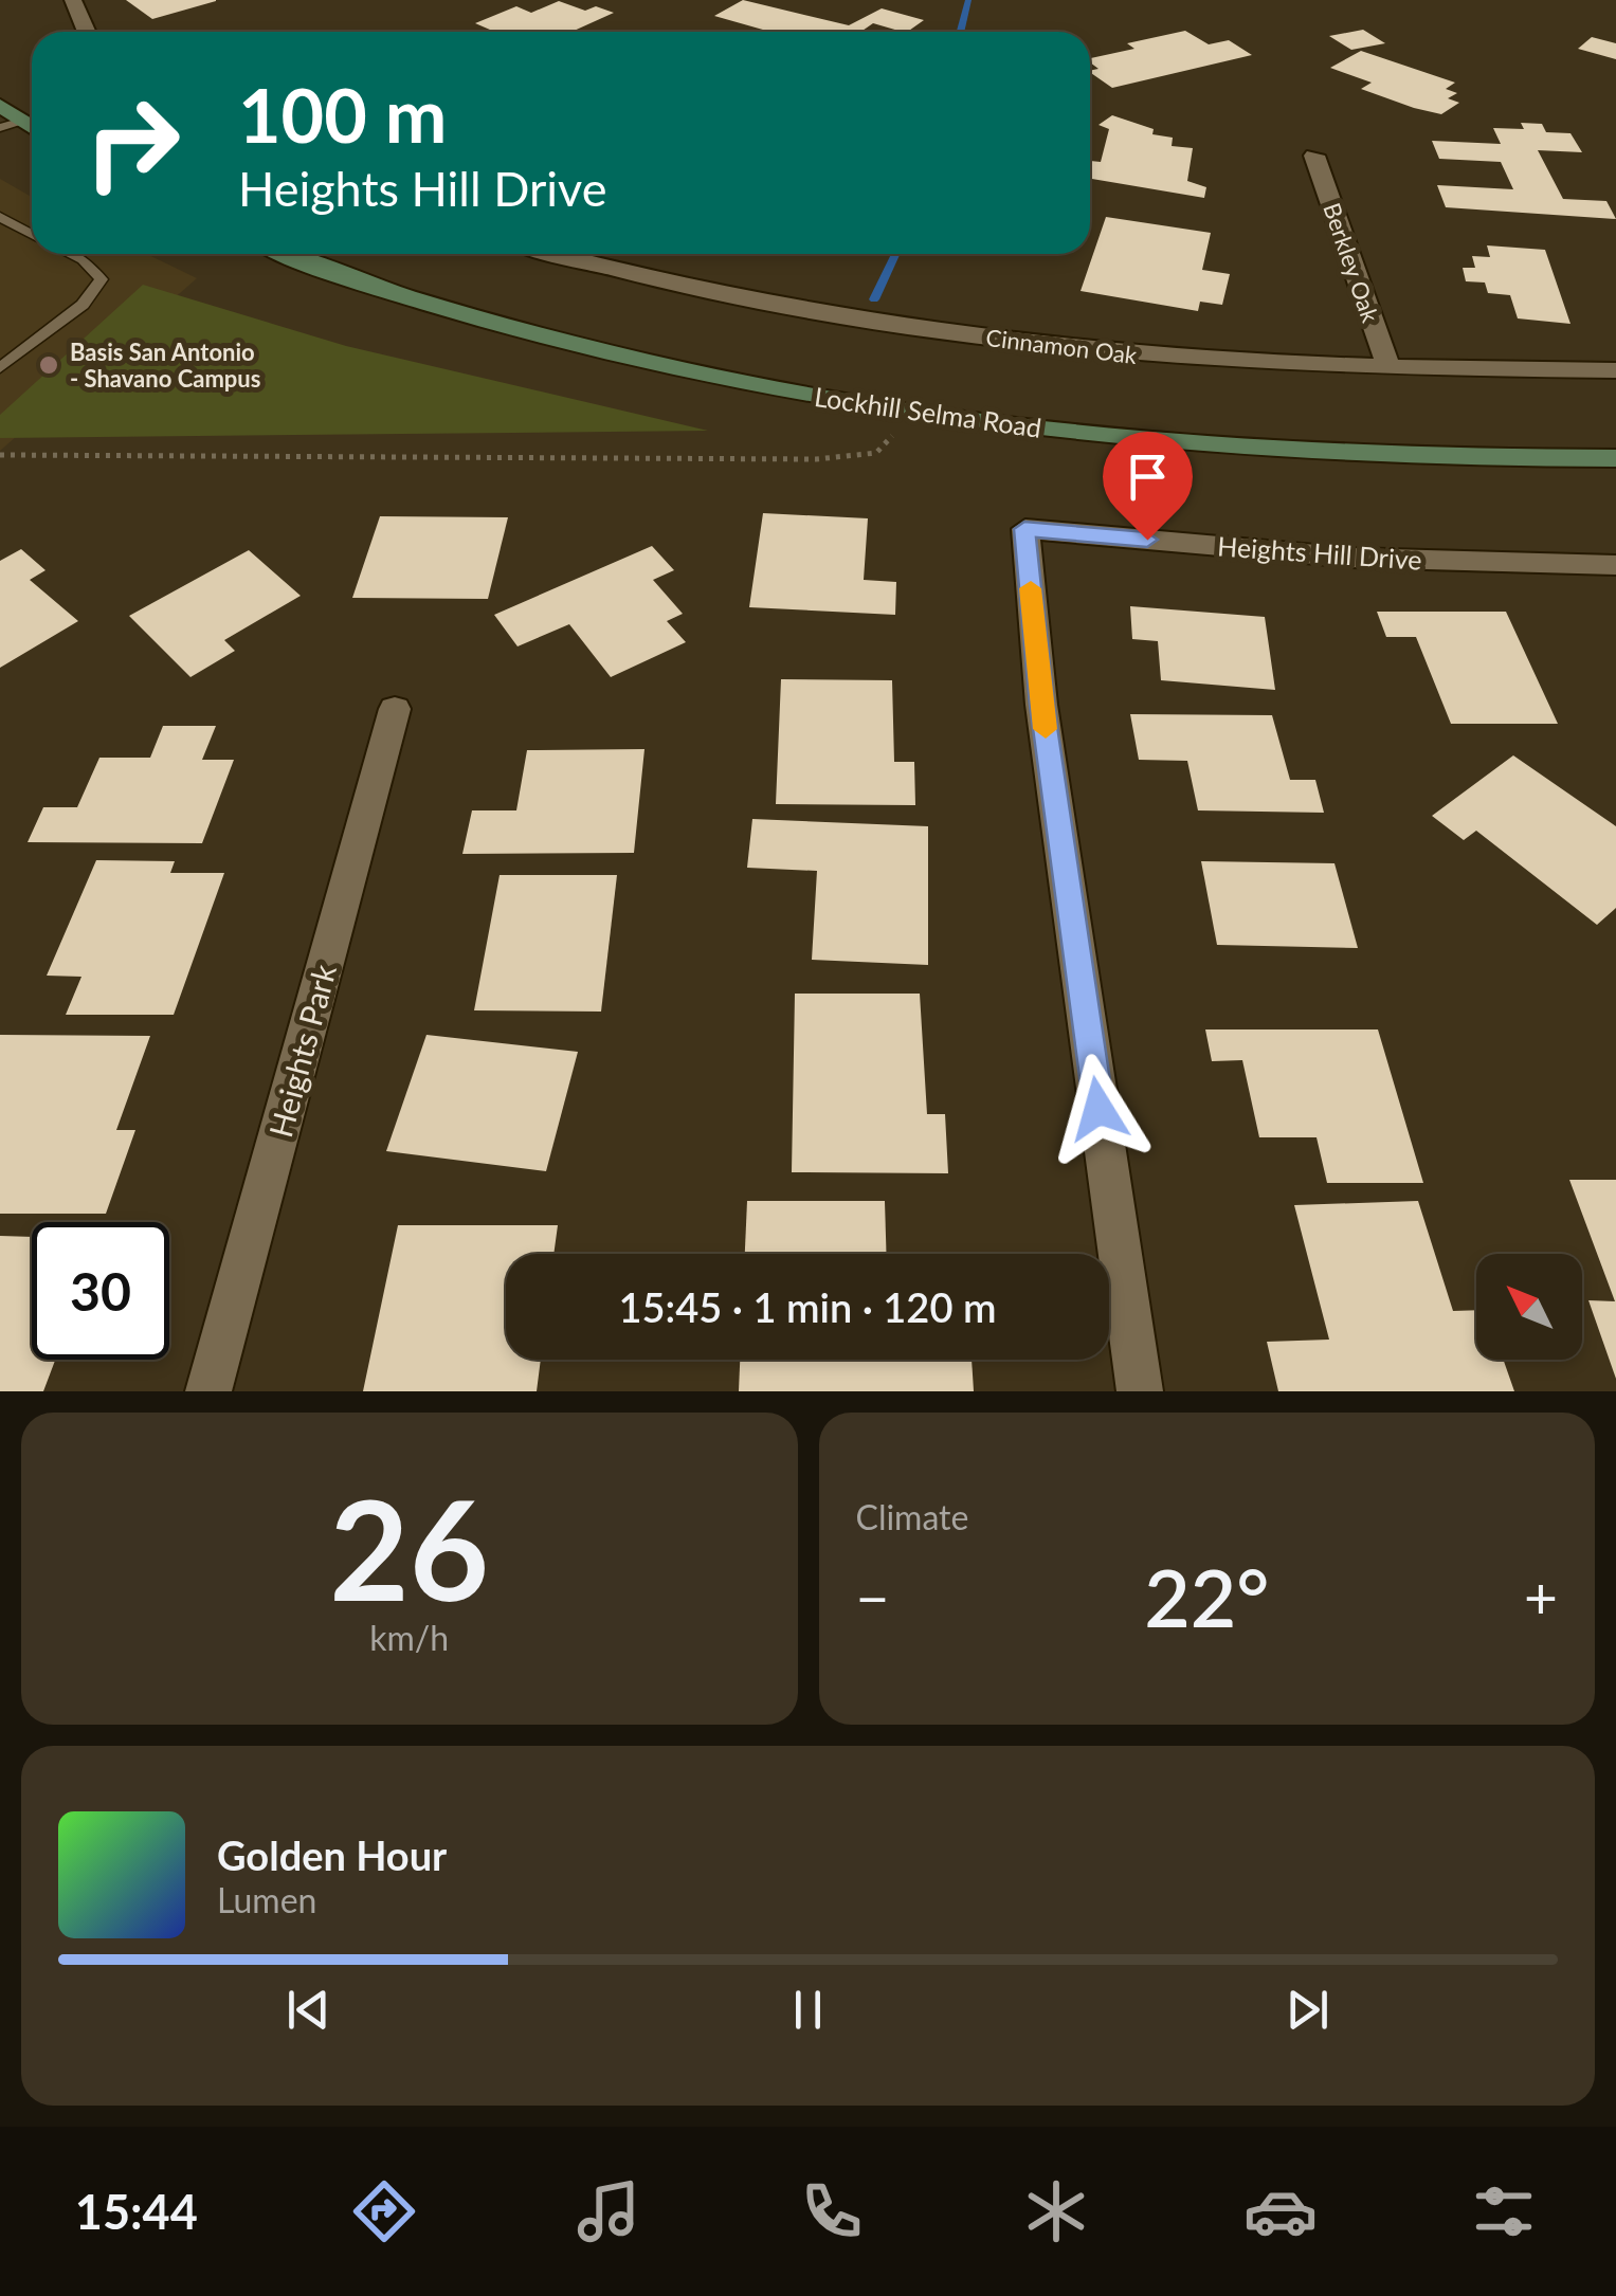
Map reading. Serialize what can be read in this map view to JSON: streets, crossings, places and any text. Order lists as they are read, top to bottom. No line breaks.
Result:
{"streets":{"main road":["Lockhill Selma Road"],"street":["Berkley Oak","Cinnamon Oak","Heights Hill Drive","Heights Park"]},"crossings":[["Berkley Oak","Cinnamon Oak"]],"places":["Basis San Antonio - Shavano Campus"],"north":"top left","page":{"turn":["100 m","Heights Hill Drive"],"limit":"30","trip":"15:45 · 1 min · 120 m","tile":[["26","km/h"],"Climate"],"heat":["−","22°","+"],"song":["Golden Hour","Lumen"],"tabs":"15:44"}}
